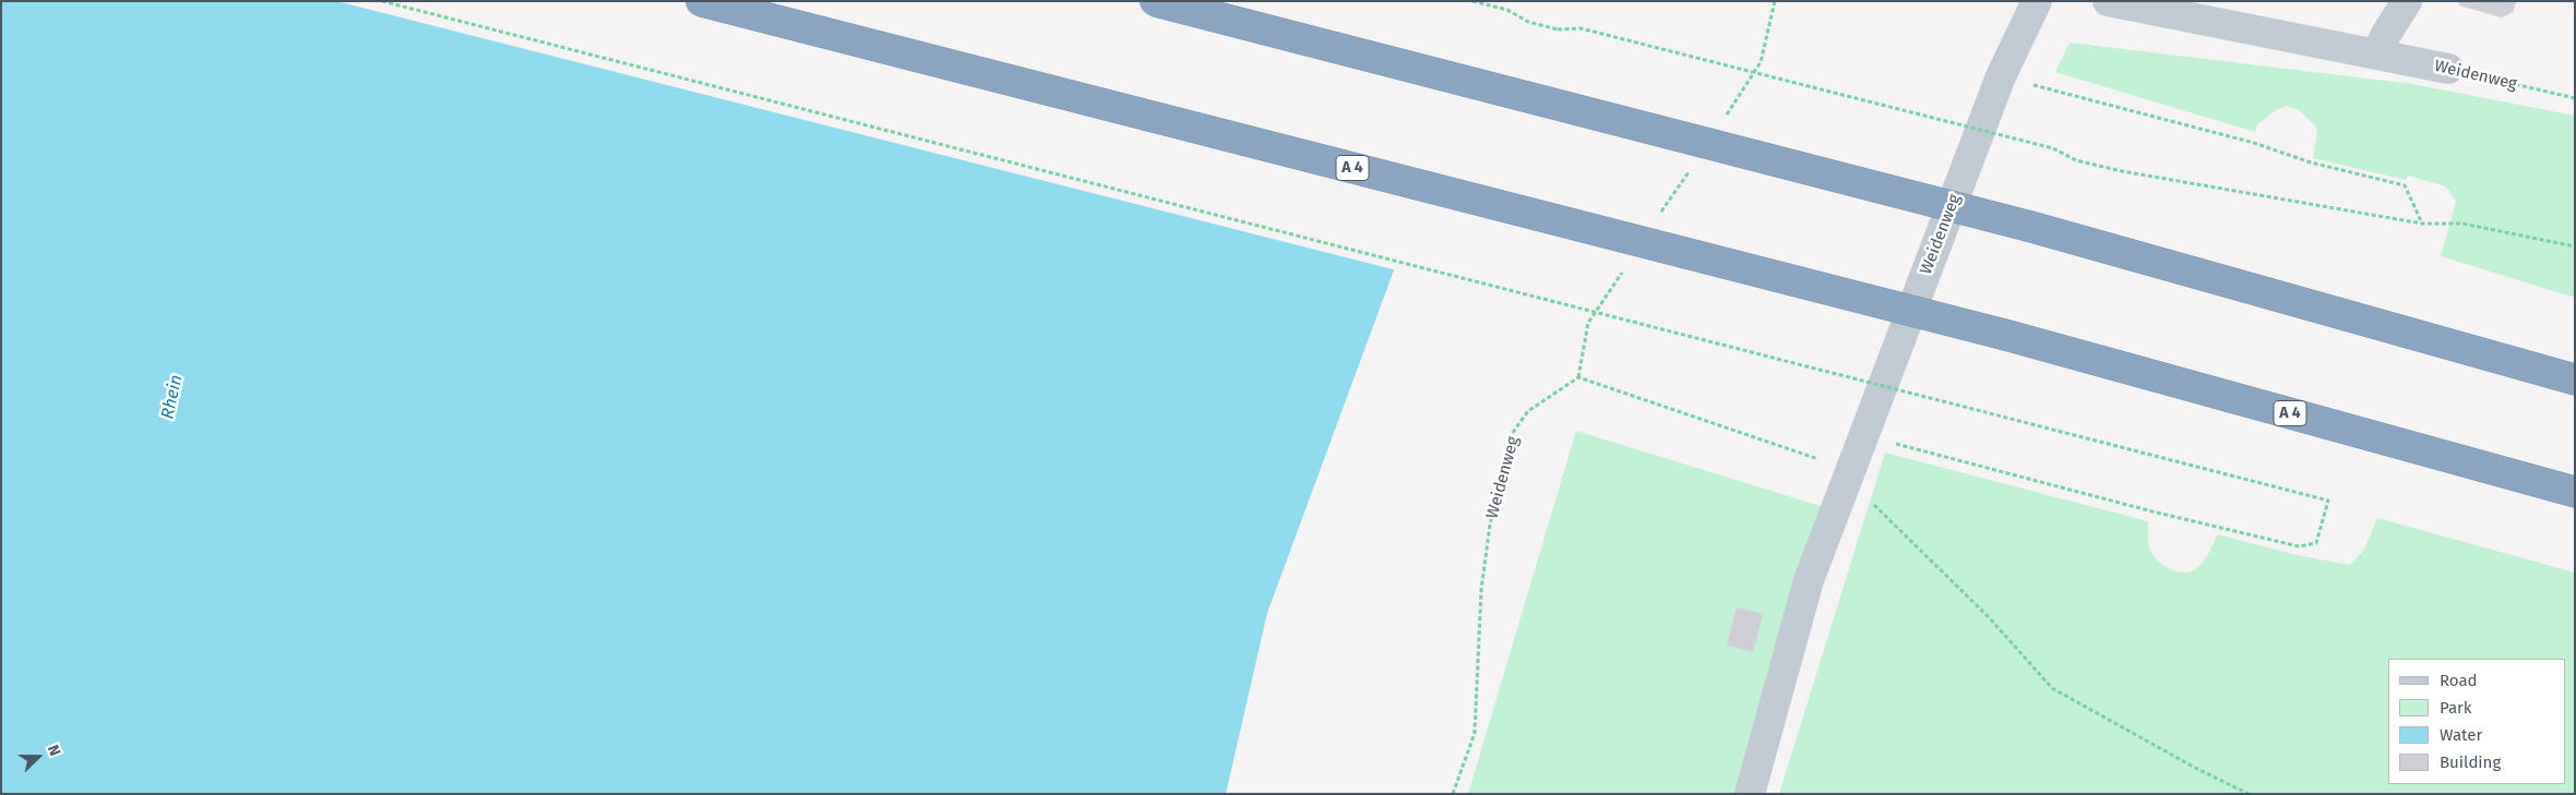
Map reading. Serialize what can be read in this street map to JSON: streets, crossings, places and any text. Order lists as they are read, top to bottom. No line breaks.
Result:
{"streets":{"highway":["A 4"],"street":["Weidenweg"]},"water":["Rhein"],"legend":["Road","Park","Water","Building"],"north":"right"}
